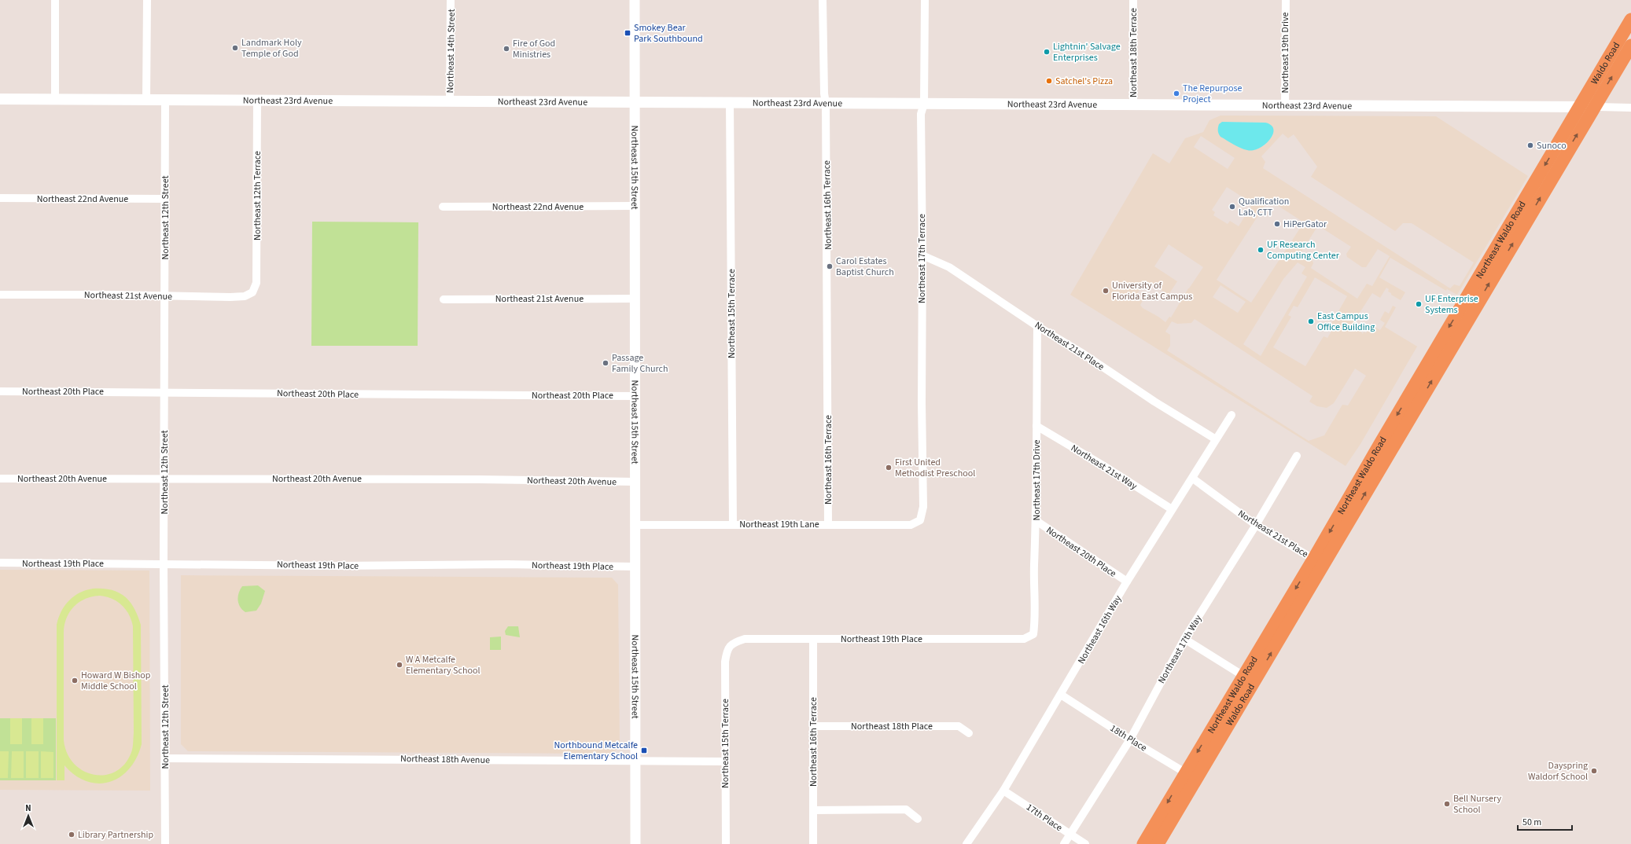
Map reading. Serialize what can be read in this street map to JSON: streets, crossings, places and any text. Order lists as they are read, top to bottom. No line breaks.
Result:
{"streets":{"highway":["Waldo Road","Northeast Waldo Road"],"main road":["Northeast 23rd Avenue"],"street":["Northeast 14th Street","Northeast 18th Terrace","Northeast 19th Drive","Northeast 15th Street","Northeast 12th Terrace","Northeast 22nd Avenue","Northeast 16th Terrace","Northeast 12th Street","Northeast 17th Terrace","Northeast 21st Avenue","Northeast 15th Terrace","Northeast 21st Place","Northeast 20th Place","Northeast 21st Way","Northeast 20th Avenue","Northeast 17th Drive","Northeast 19th Lane","Northeast 19th Place","Northeast 16th Way","Northeast 17th Way","Northeast 18th Place","18th Place","Northeast 18th Avenue","17th Place"]},"crossings":[["Northeast 14th Street","Northeast 23rd Avenue"],["Northeast 18th Terrace","Northeast 23rd Avenue"],["Northeast 19th Drive","Northeast 23rd Avenue"],["Waldo Road","Northeast 23rd Avenue"],["Waldo Road","Northeast Waldo Road"],["Waldo Road","Northeast 21st Place"],["Waldo Road","18th Place"],["Northeast 23rd Avenue","Northeast 15th Street"],["Northeast 23rd Avenue","Northeast 12th Terrace"],["Northeast 23rd Avenue","Northeast 16th Terrace"],["Northeast 23rd Avenue","Northeast 12th Street"],["Northeast 23rd Avenue","Northeast Waldo Road"],["Northeast 23rd Avenue","Northeast 17th Terrace"],["Northeast 23rd Avenue","Northeast 15th Terrace"],["Northeast 15th Street","Northeast 22nd Avenue"],["Northeast 15th Street","Northeast 21st Avenue"],["Northeast 15th Street","Northeast 20th Place"],["Northeast 15th Street","Northeast 20th Avenue"],["Northeast 15th Street","Northeast 19th Lane"],["Northeast 15th Street","Northeast 19th Place"],["Northeast 15th Street","Northeast 18th Avenue"],["Northeast 12th Terrace","Northeast 21st Avenue"],["Northeast 22nd Avenue","Northeast 12th Street"],["Northeast 16th Terrace","Northeast 19th Lane"],["Northeast 16th Terrace","Northeast 19th Place"],["Northeast 16th Terrace","Northeast 18th Place"],["Northeast 12th Street","Northeast 21st Avenue"],["Northeast 12th Street","Northeast 20th Place"],["Northeast 12th Street","Northeast 20th Avenue"],["Northeast 12th Street","Northeast 19th Place"],["Northeast 12th Street","Northeast 18th Avenue"],["Northeast Waldo Road","Northeast 21st Place"],["Northeast Waldo Road","18th Place"],["Northeast 17th Terrace","Northeast 21st Place"],["Northeast 17th Terrace","Northeast 19th Lane"],["Northeast 15th Terrace","Northeast 19th Lane"],["Northeast 15th Terrace","Northeast 19th Place"],["Northeast 15th Terrace","Northeast 18th Avenue"],["Northeast 21st Place","Northeast 17th Drive"],["Northeast 21st Place","Northeast 16th Way"],["Northeast 21st Place","Northeast 17th Way"],["Northeast 20th Place","Northeast 17th Drive"],["Northeast 20th Place","Northeast 16th Way"],["Northeast 21st Way","Northeast 17th Drive"],["Northeast 21st Way","Northeast 16th Way"],["Northeast 17th Drive","Northeast 19th Place"],["Northeast 16th Way","18th Place"],["Northeast 16th Way","17th Place"],["Northeast 17th Way","18th Place"],["Northeast 17th Way","17th Place"]],"places":{"transit":["Smokey Bear Park Southbound","Northbound Metcalfe Elementary School"],"other":["Landmark Holy Temple of God","Fire of God Ministries","Lightnin' Salvage Enterprises","Satchel's Pizza","The Repurpose Project","Sunoco","Qualification Lab, CTT","HiPerGator","UF Research Computing Center","Carol Estates Baptist Church","University of Florida East Campus","UF Enterprise Systems","East Campus Office Building","Passage Family Church","First United Methodist Preschool","W A Metcalfe Elementary School","Howard W Bishop Middle School","Dayspring Waldorf School","Bell Nursery School","Library Partnership"]},"scale_bar":"50 m","north":"top"}
